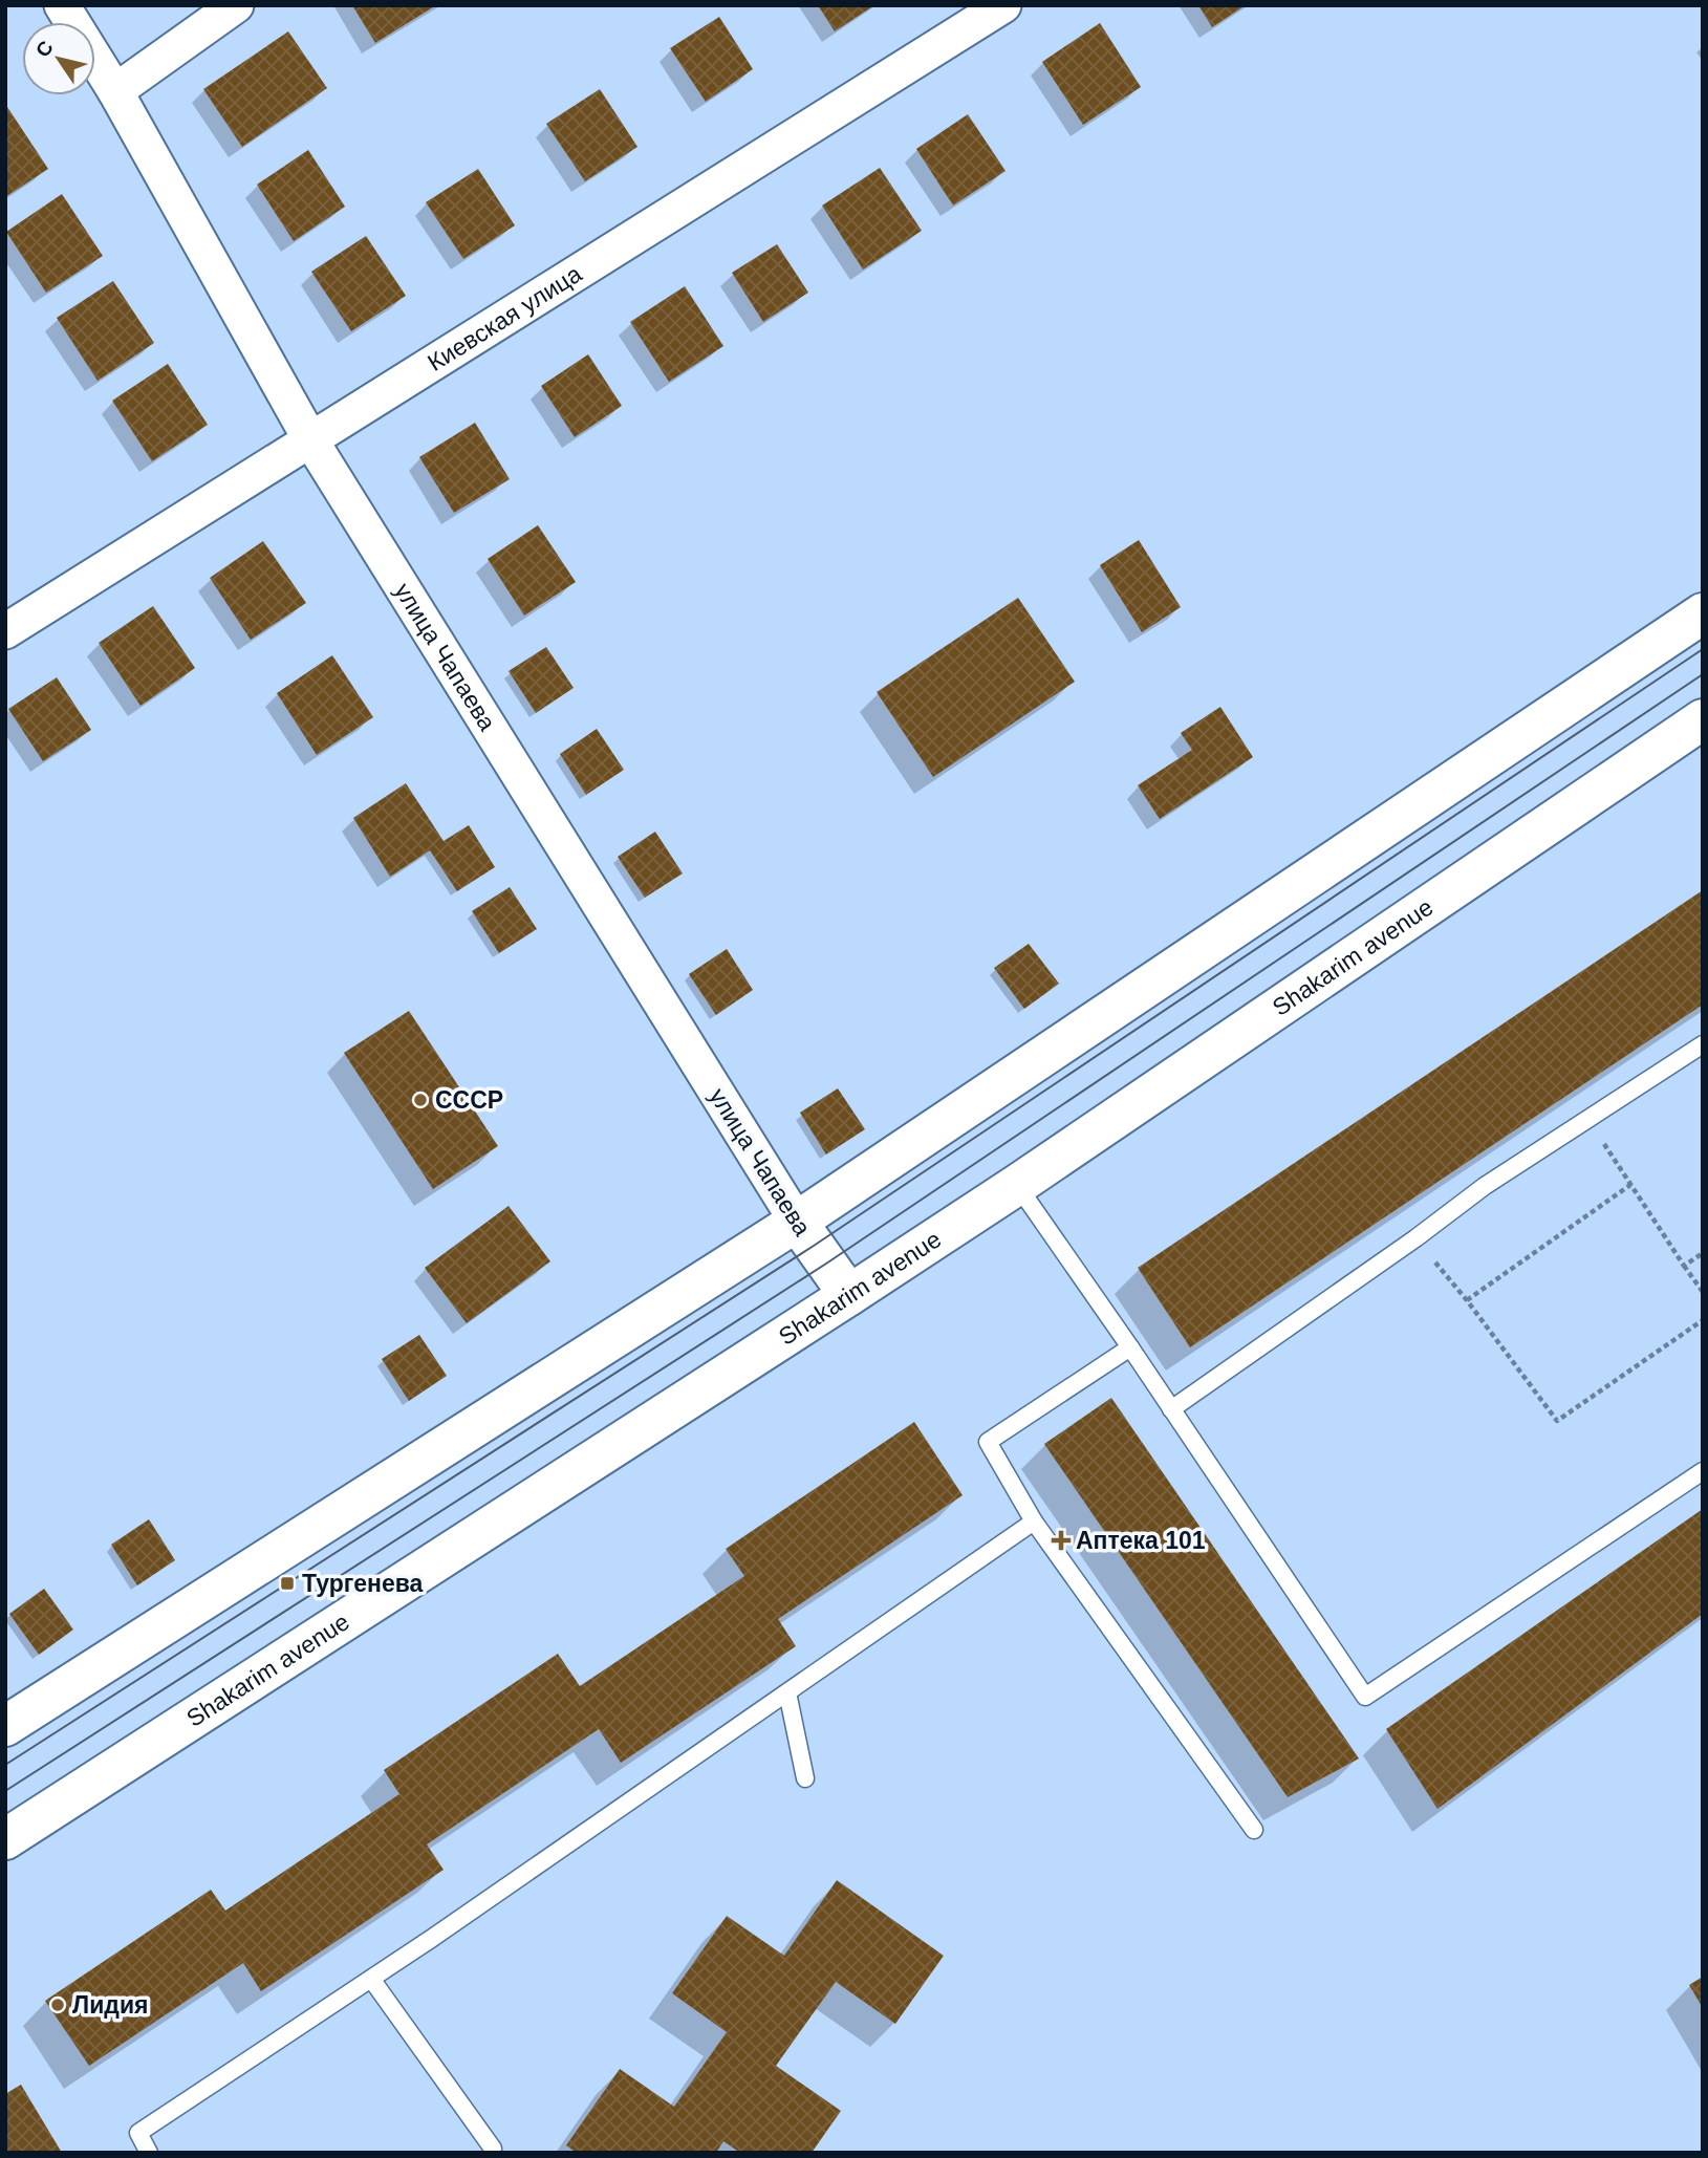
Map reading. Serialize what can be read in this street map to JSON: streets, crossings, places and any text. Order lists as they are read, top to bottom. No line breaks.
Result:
{"streets":{"main road":["улица Чапаева","Shakarim avenue"],"street":["Киевская улица"]},"crossings":[["Киевская улица","улица Чапаева"],["улица Чапаева","Shakarim avenue"]],"places":{"other":["СССР","Лидия"],"health":["Аптека 101"],"transit":["Тургенева"]},"north":"top left"}
